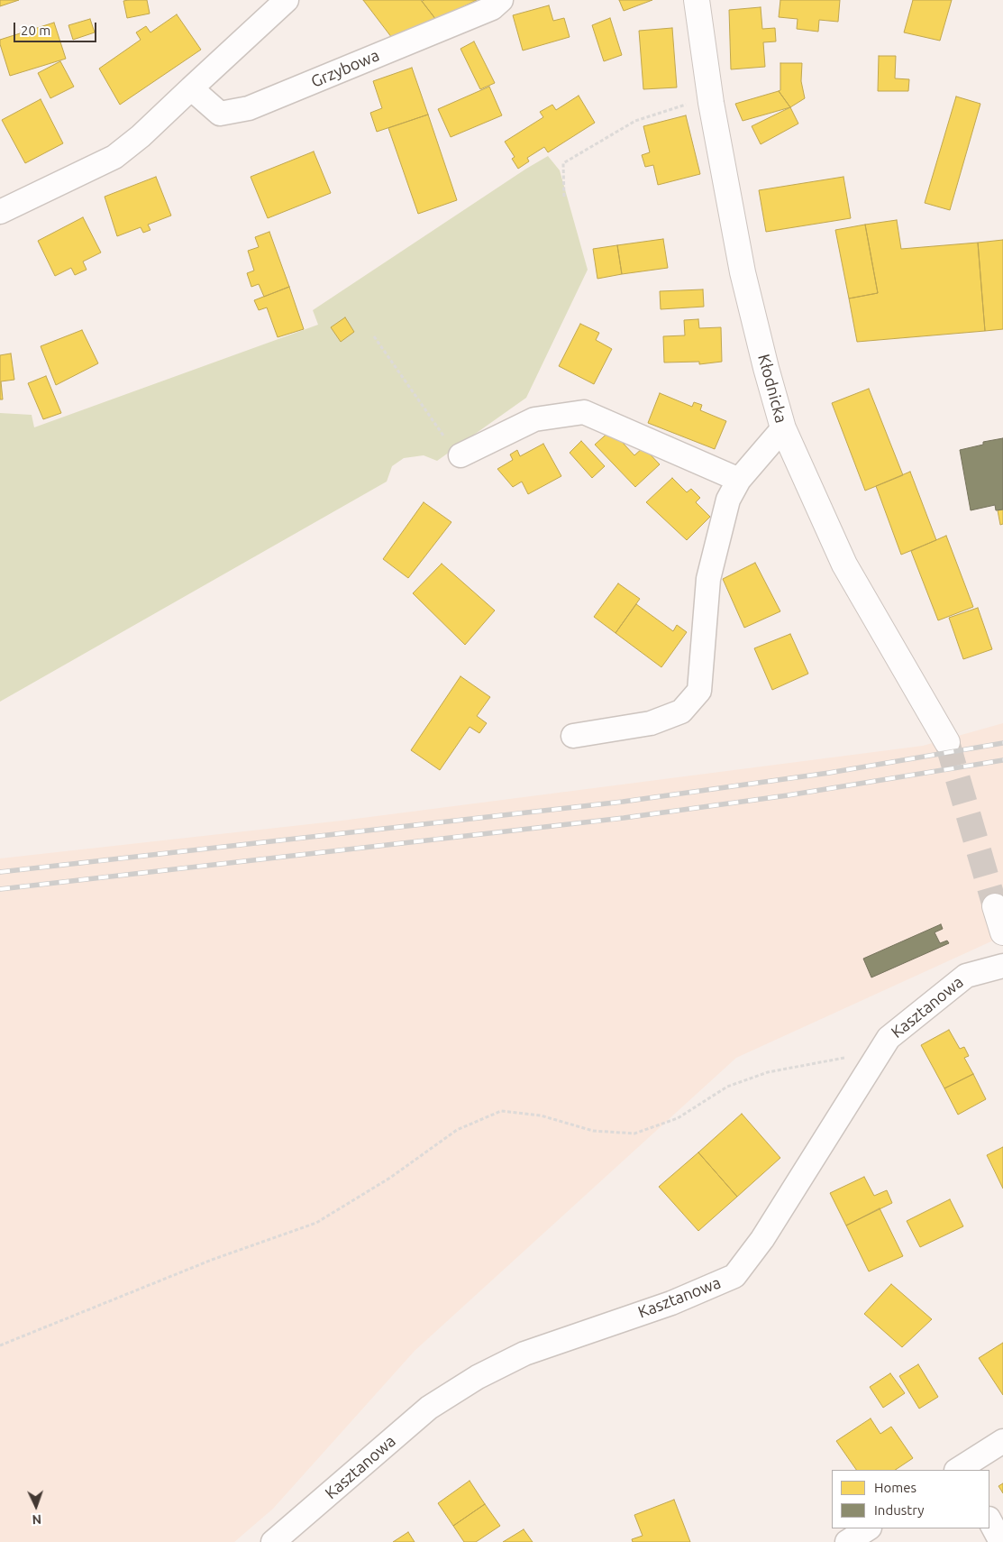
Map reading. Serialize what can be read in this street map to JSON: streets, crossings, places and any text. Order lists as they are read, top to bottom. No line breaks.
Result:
{"streets":{"main road":["Kłodnicka"],"street":["Grzybowa","Kasztanowa"]},"legend":["Homes","Industry"],"scale_bar":"20 m","north":"bottom"}
